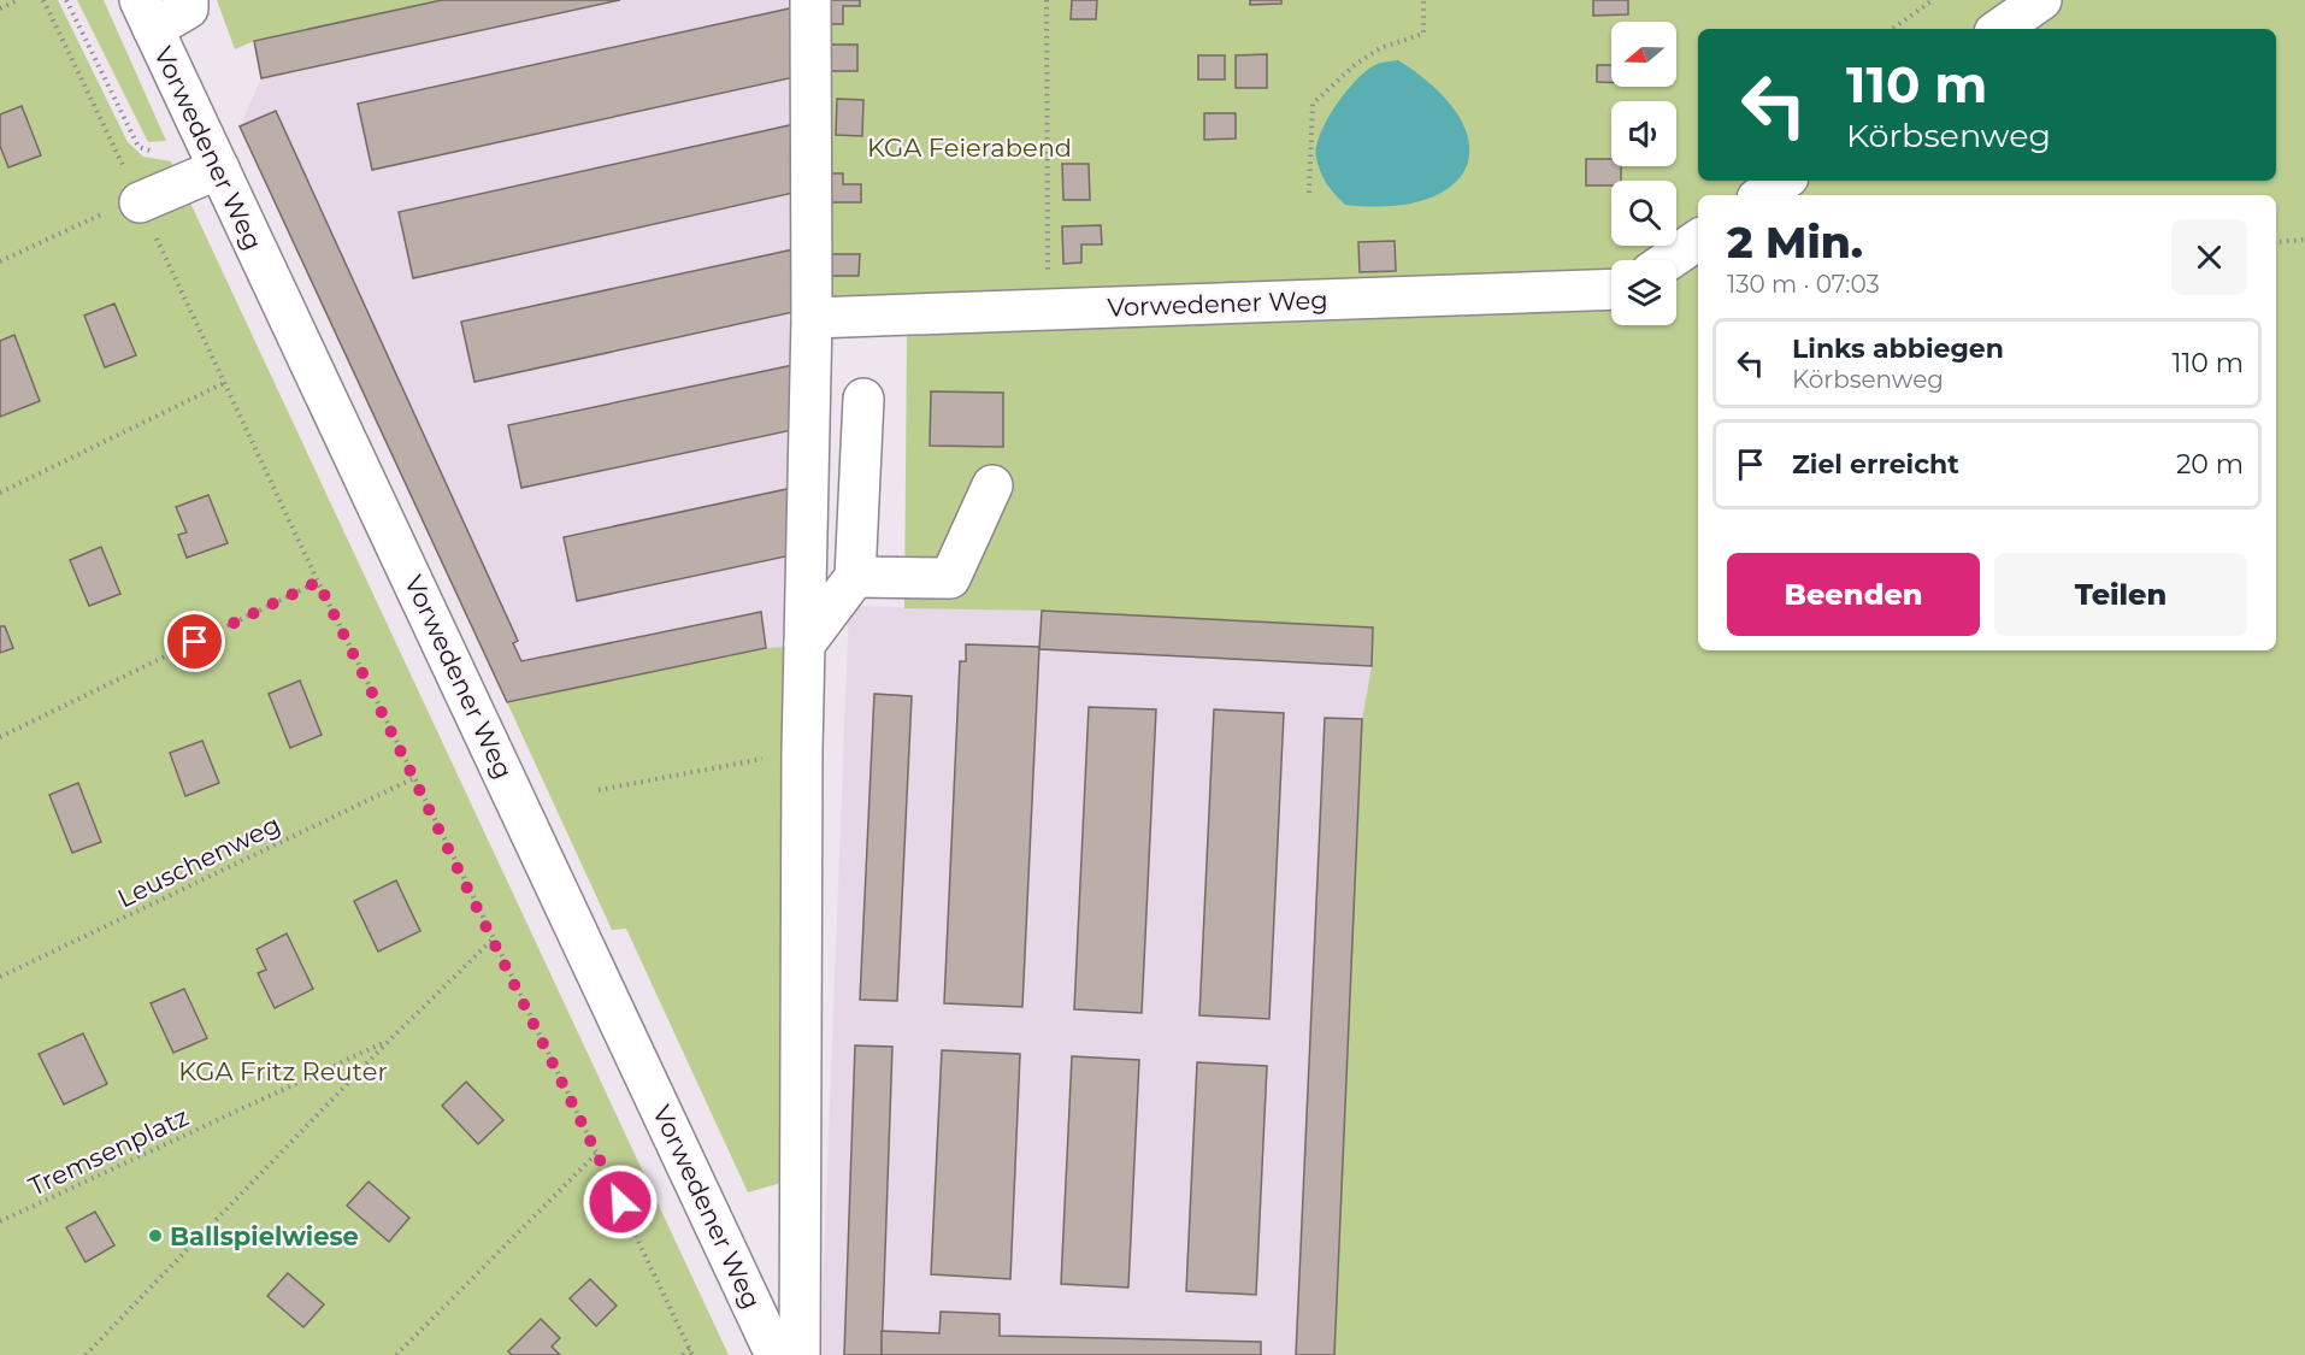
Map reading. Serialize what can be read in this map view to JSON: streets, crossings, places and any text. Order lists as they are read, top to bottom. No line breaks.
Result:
{"streets":{"street":["Vorwedener Weg"],"path":["Leuschenweg","Tremsenplatz"]},"parks":["KGA Feierabend","KGA Fritz Reuter"],"places":["Ballspielwiese"],"north":"left","page":{"turn":["110 m","Körbsenweg"],"heading":["2 Min.","130 m · 07:03"],"list":[{"name":"Links abbiegen","note":"Körbsenweg","value":"110 m"},{"name":"Ziel erreicht","value":"20 m"}],"buttons":["Beenden","Teilen"]}}
